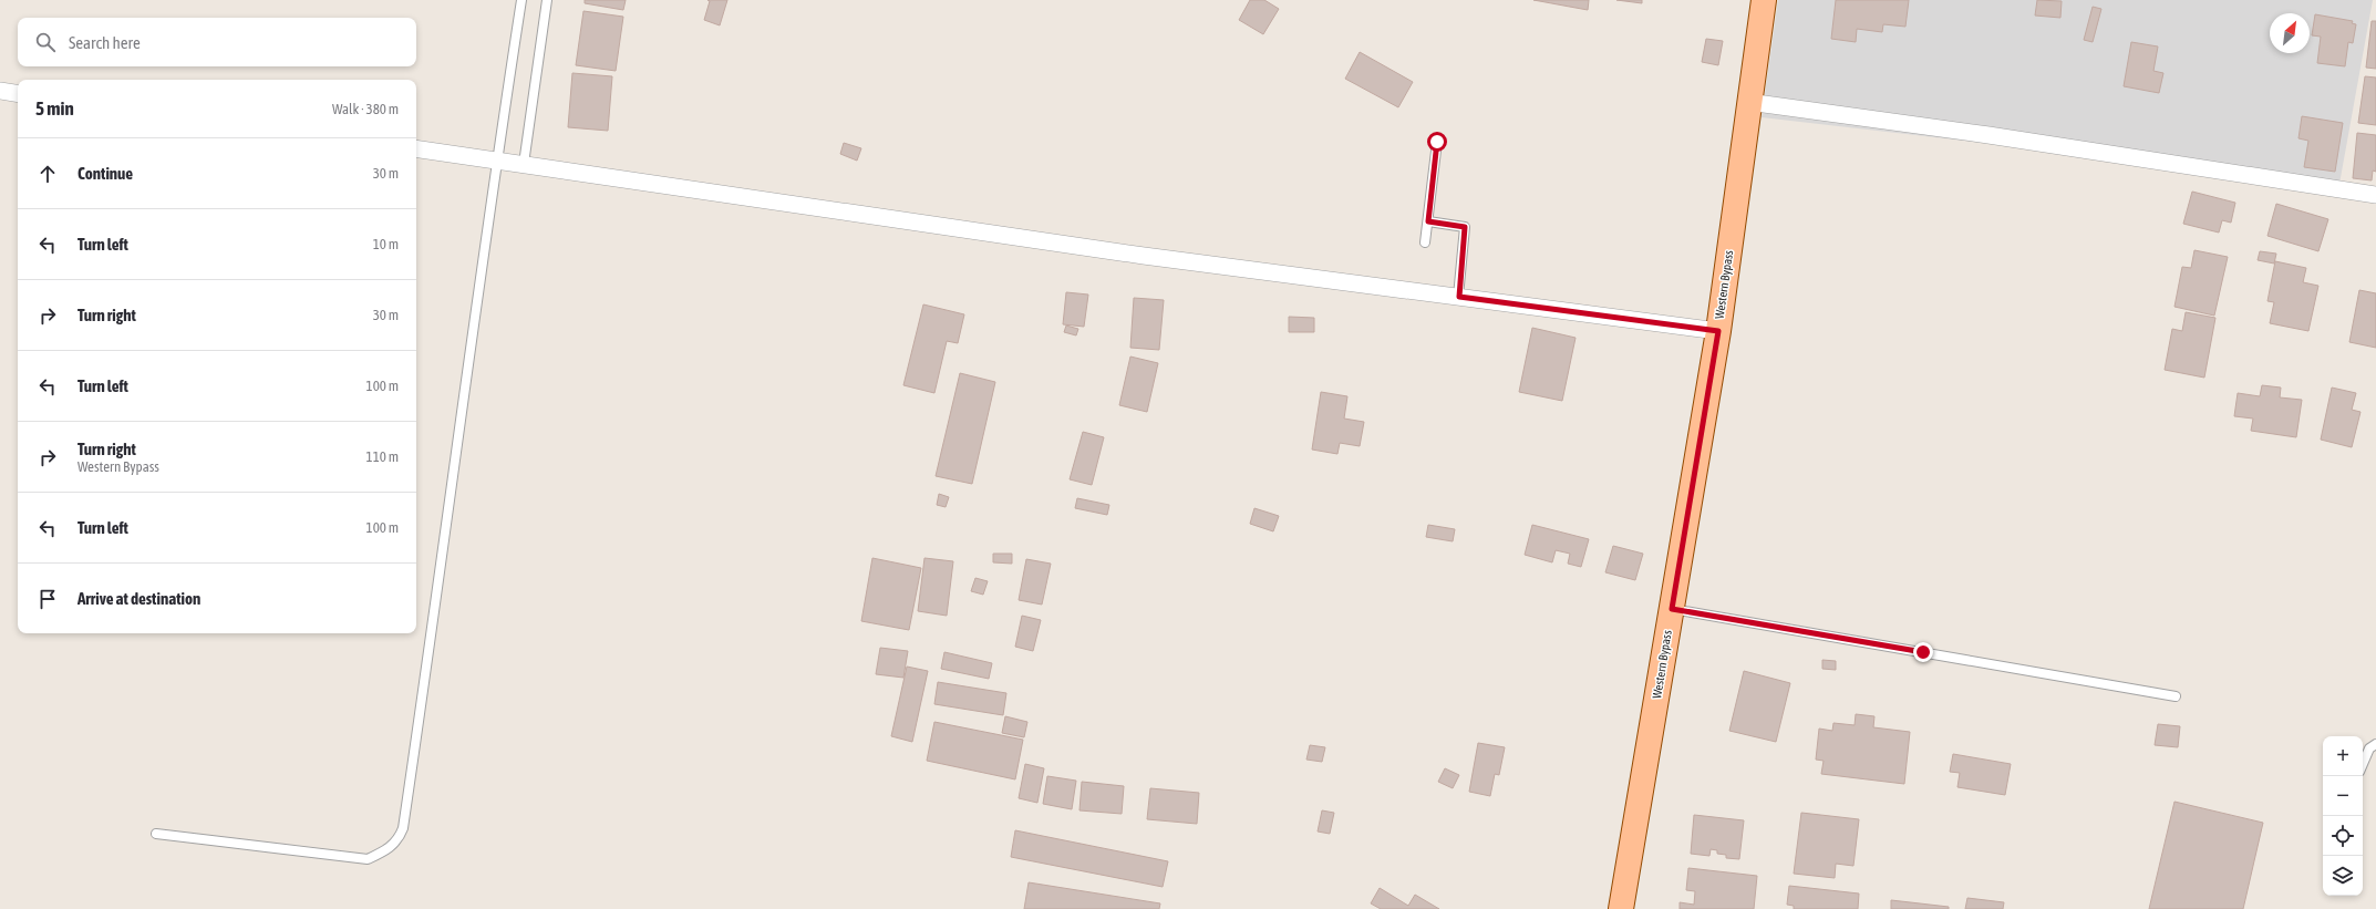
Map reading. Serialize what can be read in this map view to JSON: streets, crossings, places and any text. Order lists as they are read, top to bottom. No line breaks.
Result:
{"streets":{"main road":["Western Bypass"]},"north":"top right","page":{"search":"Search here","heading":["5 min","Walk · 380 m"],"list":[["Continue","30 m"],["Turn left","10 m"],["Turn right","30 m"],["Turn left","100 m"],["Turn right","Western Bypass","110 m"],["Turn left","100 m"],"Arrive at destination"],"map_buttons":["+","−"]}}
